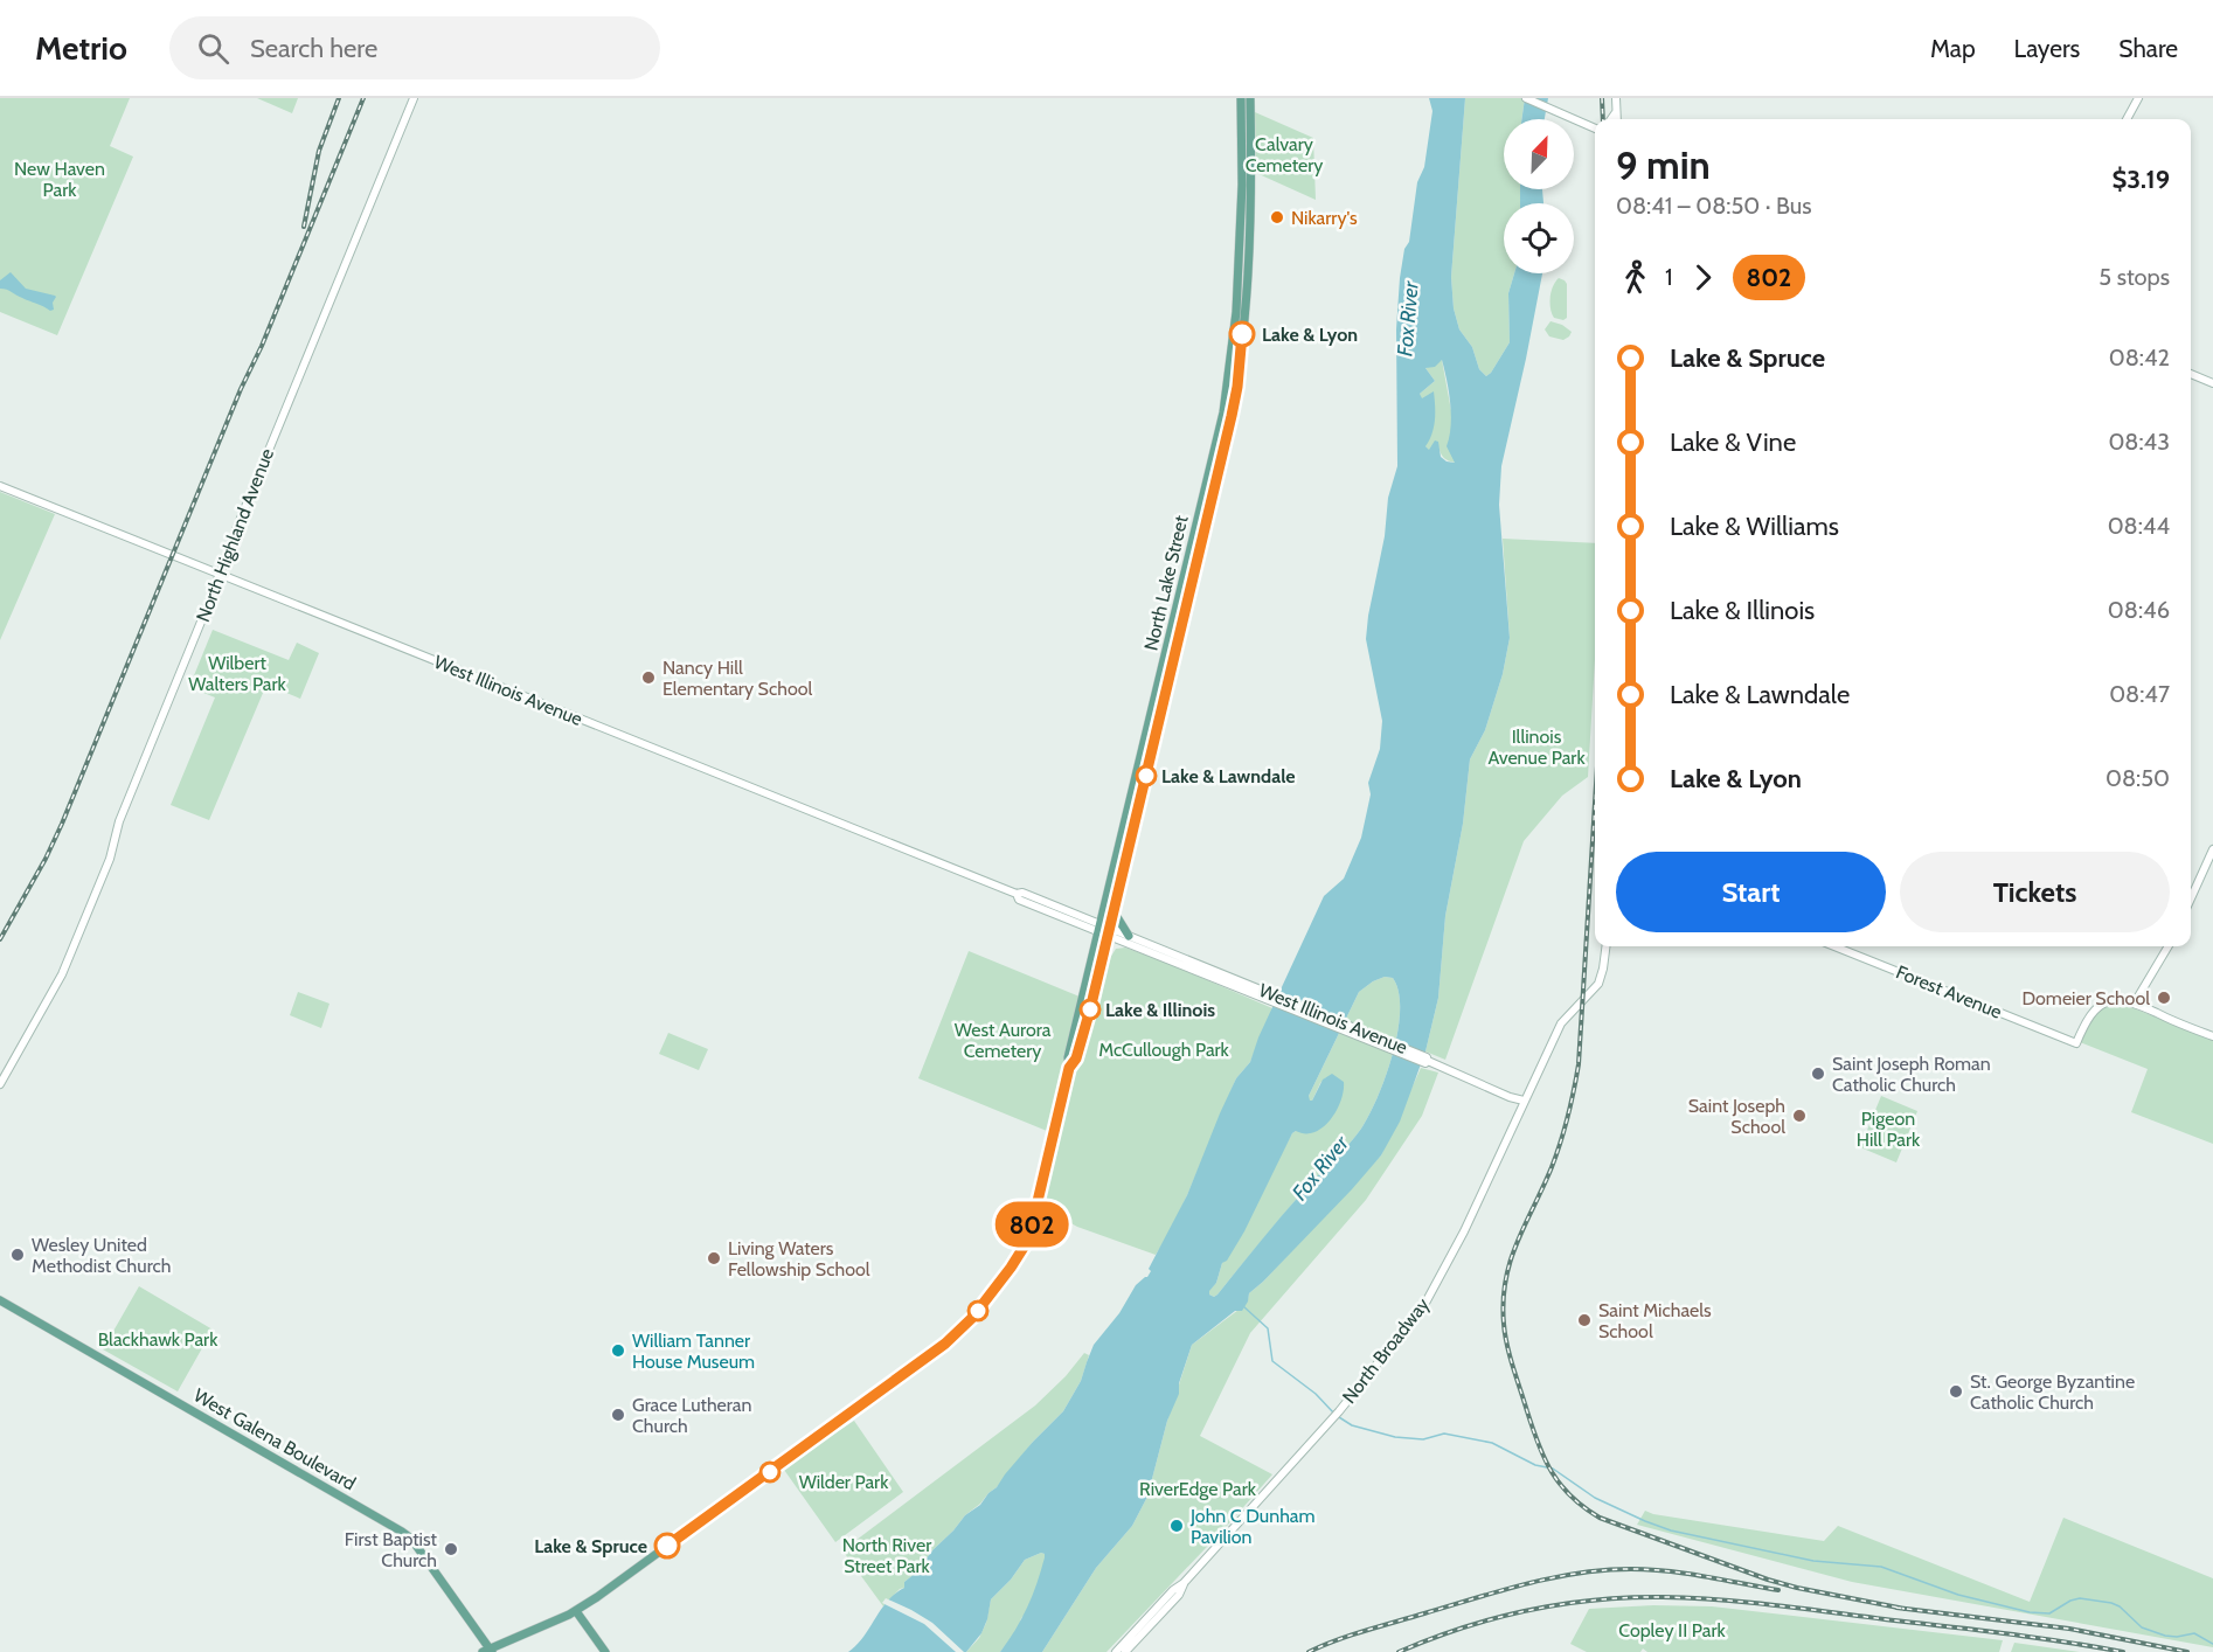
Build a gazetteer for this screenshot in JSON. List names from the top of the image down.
{
  "streets": {
    "main road": [
      "North Highland Avenue",
      "North Lake Street",
      "West Illinois Avenue",
      "Forest Avenue",
      "North Broadway",
      "West Galena Boulevard"
    ]
  },
  "crossings": [
    ["North Highland Avenue", "West Illinois Avenue"],
    ["North Lake Street", "West Illinois Avenue"],
    ["North Lake Street", "West Galena Boulevard"],
    ["West Illinois Avenue", "North Broadway"]
  ],
  "water": ["Fox River"],
  "parks": [
    "Calvary Cemetery",
    "New Haven Park",
    "Wilbert Walters Park",
    "Illinois Avenue Park",
    "West Aurora Cemetery",
    "McCullough Park",
    "Pigeon Hill Park",
    "Blackhawk Park",
    "Wilder Park",
    "RiverEdge Park",
    "North River Street Park",
    "Copley II Park"
  ],
  "places": [
    "Nikarry's",
    "Lake & Lyon",
    "Nancy Hill Elementary School",
    "Lake & Lawndale",
    "Domeier School",
    "Lake & Illinois",
    "Saint Joseph Roman Catholic Church",
    "Saint Joseph School",
    "Wesley United Methodist Church",
    "Living Waters Fellowship School",
    "Saint Michaels School",
    "William Tanner House Museum",
    "St. George Byzantine Catholic Church",
    "Grace Lutheran Church",
    "John C Dunham Pavilion",
    "Lake & Spruce",
    "First Baptist Church"
  ],
  "lines": ["bus line 802"],
  "north": "top right",
  "page": {
    "header": "Metrio",
    "search": "Search here",
    "nav": ["Map", "Layers", "Share"],
    "on_map": "802",
    "heading": ["9 min", "08:41 – 08:50 · Bus", "$3.19"],
    "legs": ["1", "802", "5 stops"],
    "list": [
      {
        "name": "Lake & Spruce",
        "value": "08:42"
      },
      {
        "name": "Lake & Vine",
        "value": "08:43"
      },
      {
        "name": "Lake & Williams",
        "value": "08:44"
      },
      {
        "name": "Lake & Illinois",
        "value": "08:46"
      },
      {
        "name": "Lake & Lawndale",
        "value": "08:47"
      },
      {
        "name": "Lake & Lyon",
        "value": "08:50"
      }
    ],
    "buttons": ["Start", "Tickets"]
  }
}
